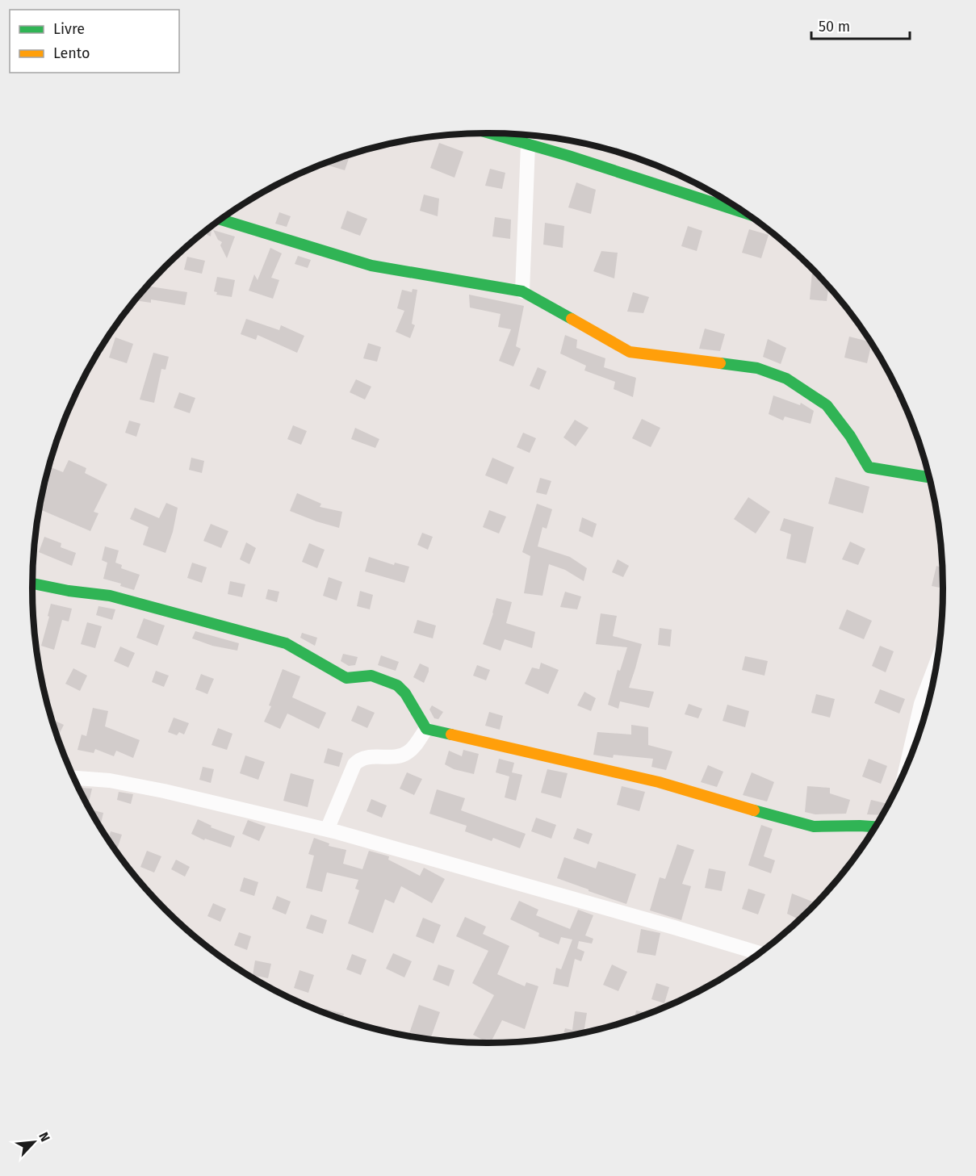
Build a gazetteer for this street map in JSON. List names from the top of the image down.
{
  "legend": ["Livre", "Lento"],
  "scale_bar": "50 m",
  "north": "top right"
}
